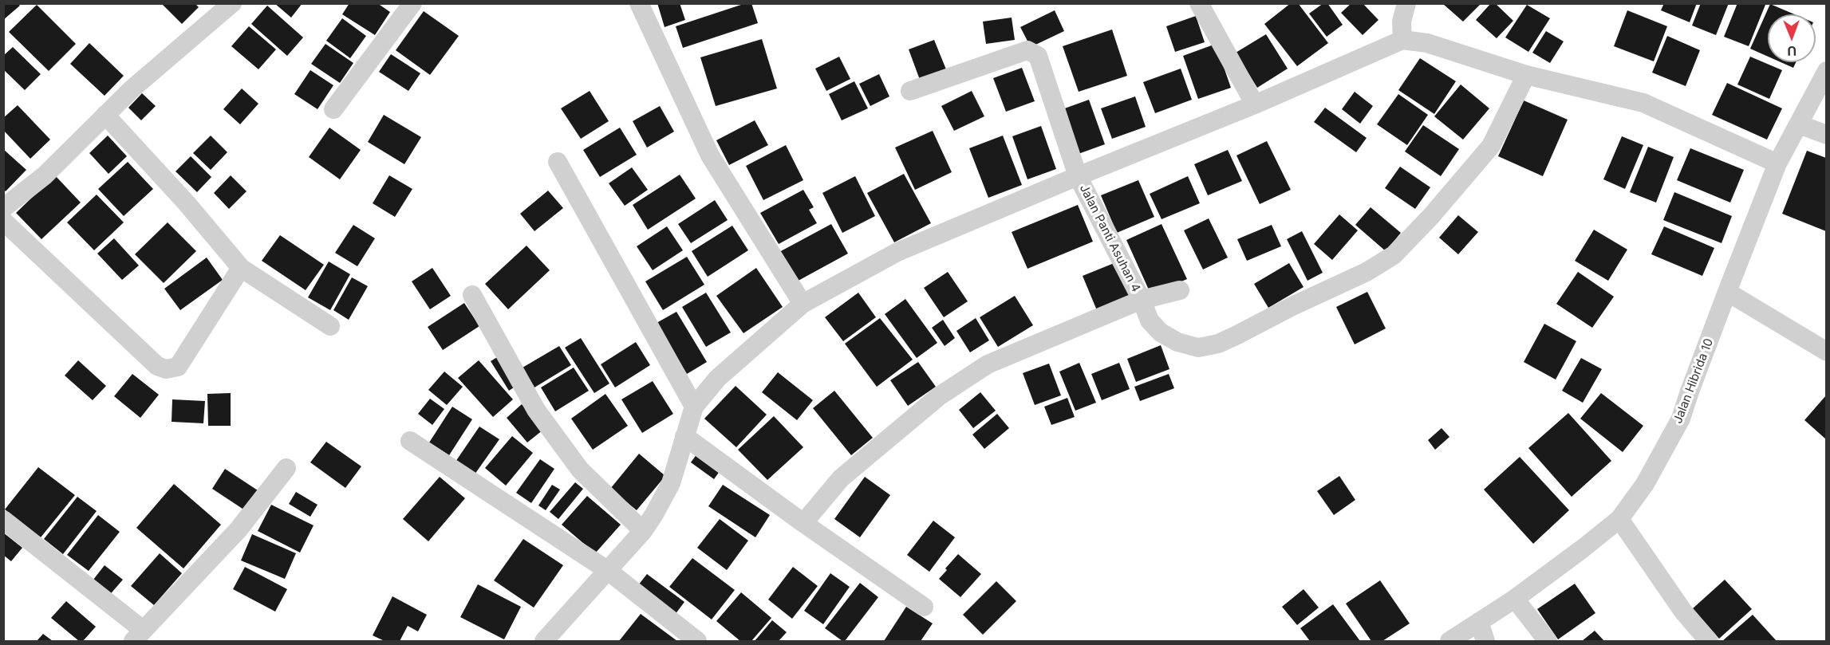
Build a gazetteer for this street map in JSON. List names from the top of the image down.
{
  "streets": {
    "street": ["Jalan Panti Asuhan 4", "Jalan Hibrida 10"]
  },
  "north": "bottom"
}
